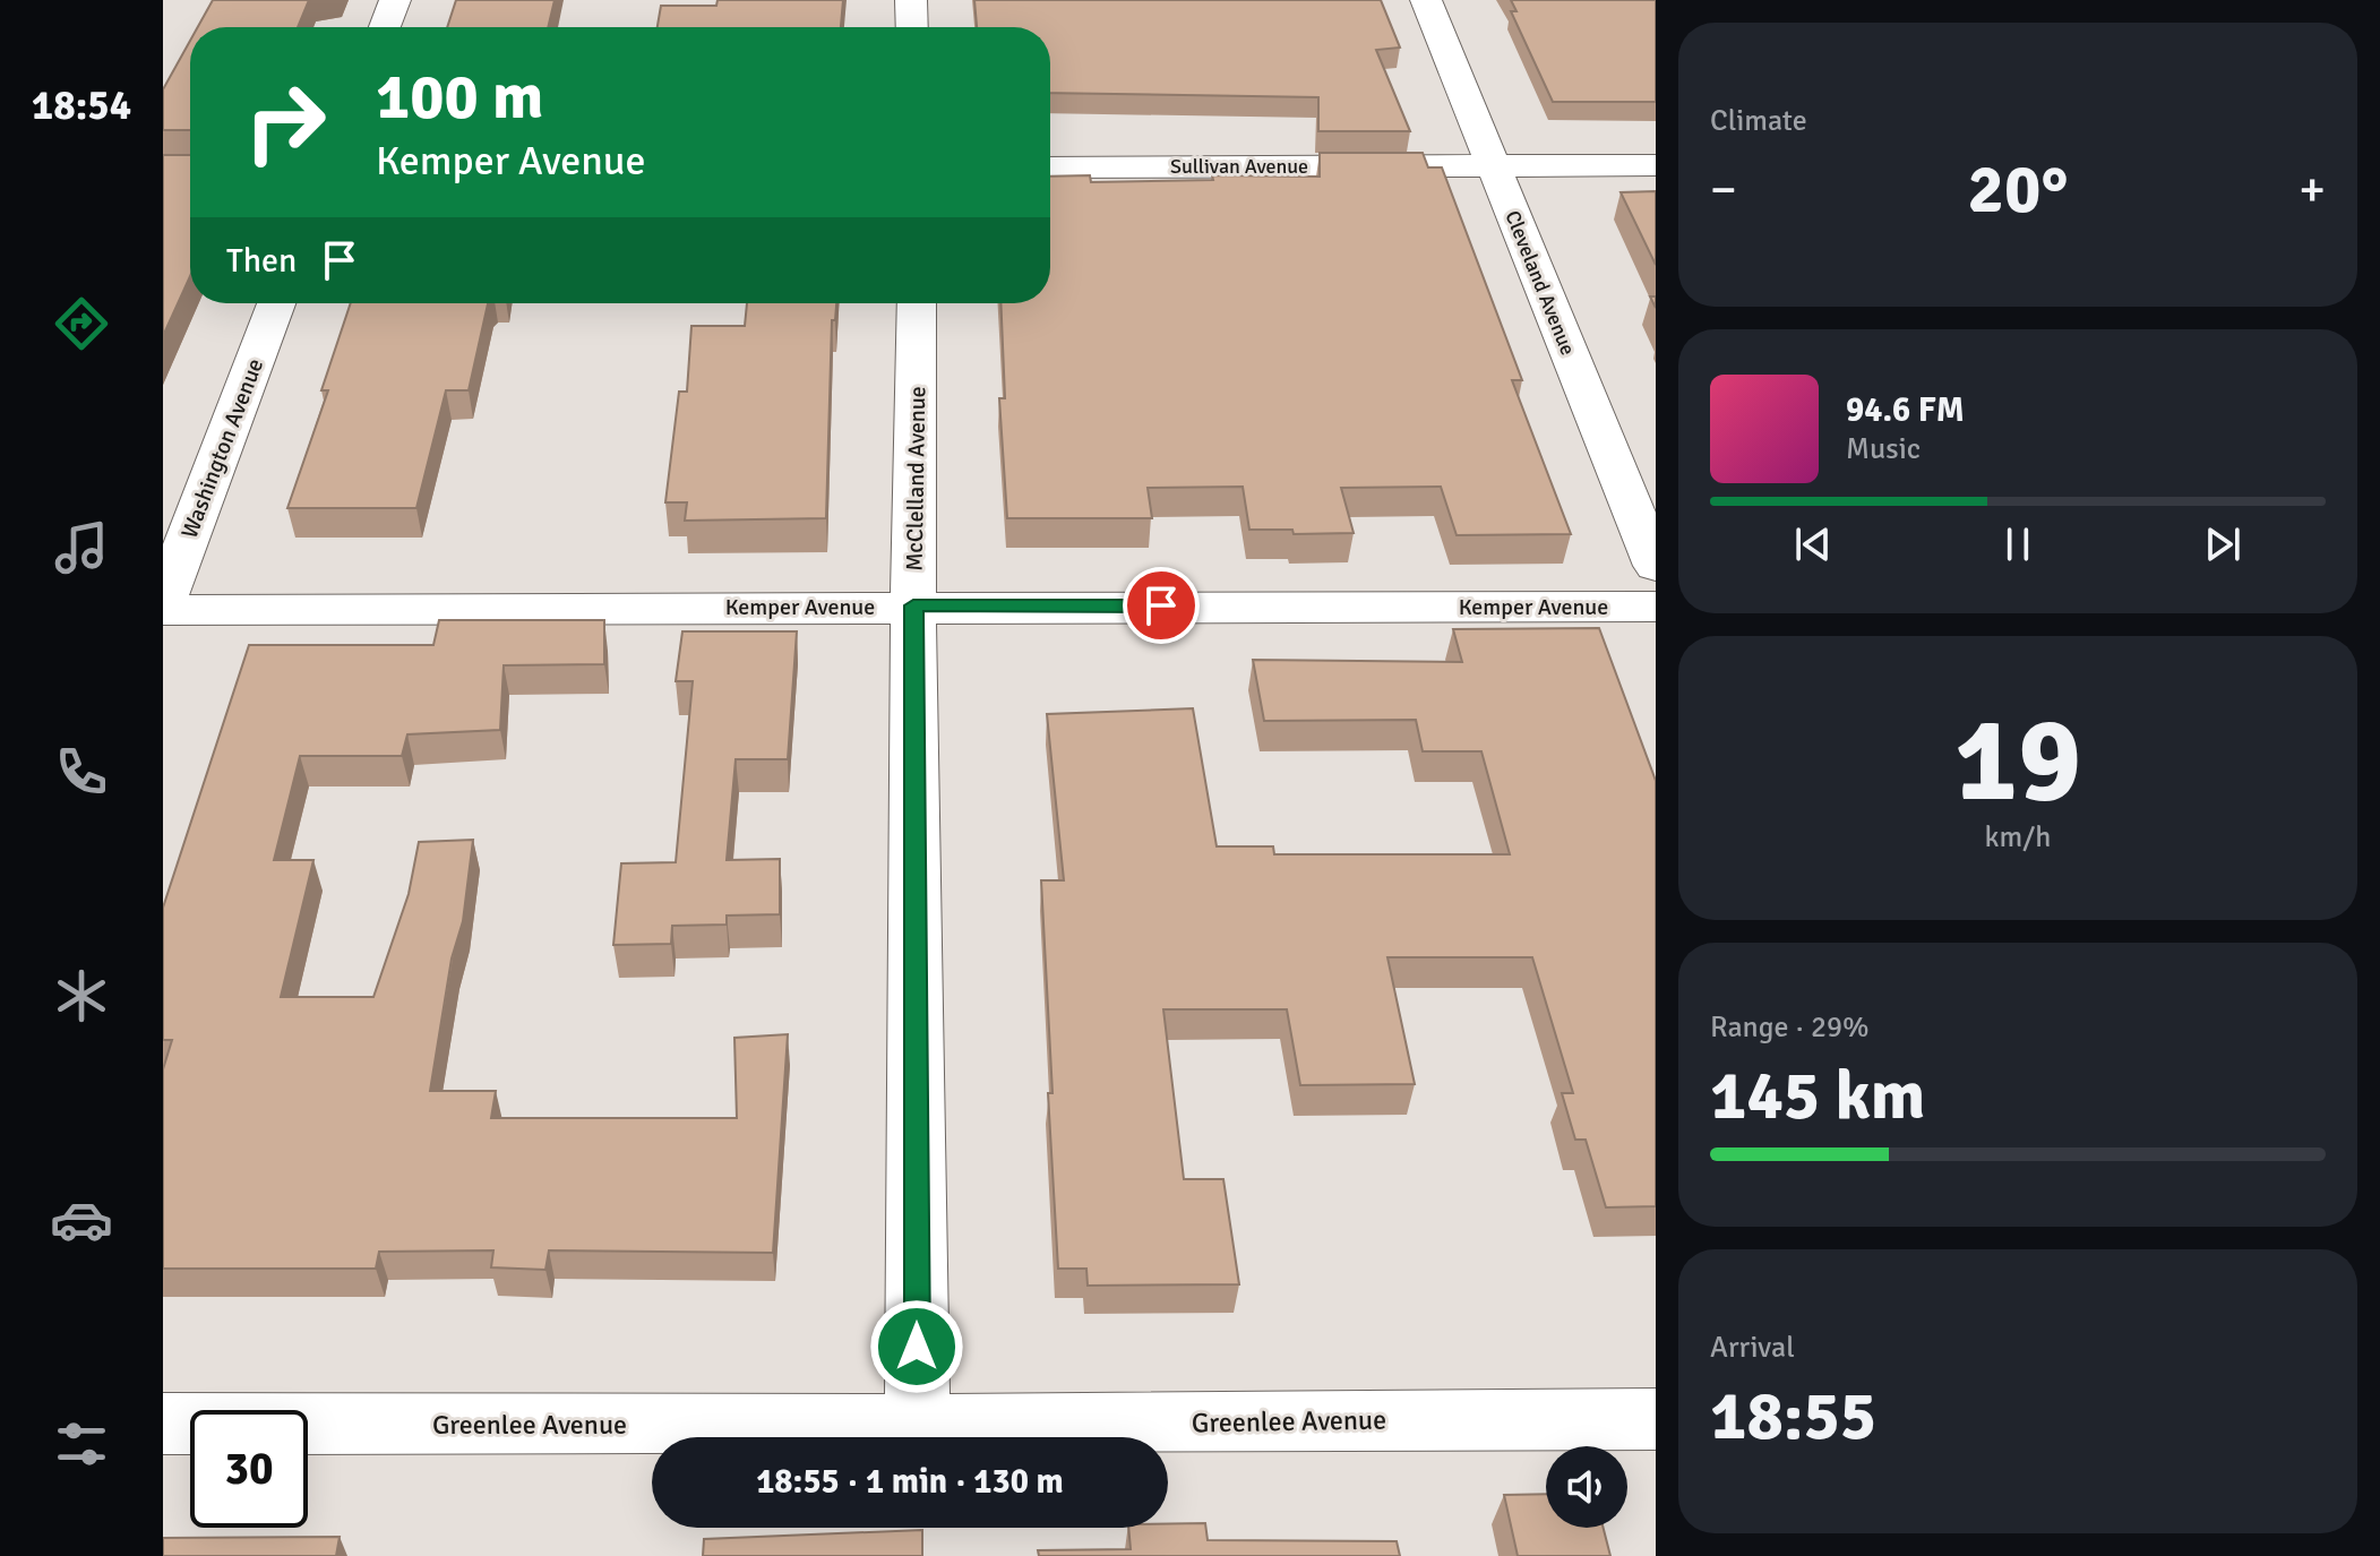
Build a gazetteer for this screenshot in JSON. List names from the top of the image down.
{
  "streets": {
    "street": [
      "Sullivan Avenue",
      "Cleveland Avenue",
      "Washington Avenue",
      "McClelland Avenue",
      "Kemper Avenue",
      "Greenlee Avenue"
    ]
  },
  "crossings": [
    ["Sullivan Avenue", "Cleveland Avenue"],
    ["Washington Avenue", "Kemper Avenue"],
    ["McClelland Avenue", "Kemper Avenue"],
    ["McClelland Avenue", "Greenlee Avenue"]
  ],
  "page": {
    "tabs": "18:54",
    "tile": [
      "Climate",
      ["19", "km/h"],
      ["Range · 29%", "145 km"],
      ["Arrival", "18:55"]
    ],
    "turn": ["100 m", "Kemper Avenue"],
    "heat": ["−", "20°", "+"],
    "then": "Then",
    "song": ["94.6 FM", "Music"],
    "limit": "30",
    "trip": "18:55 · 1 min · 130 m"
  }
}
